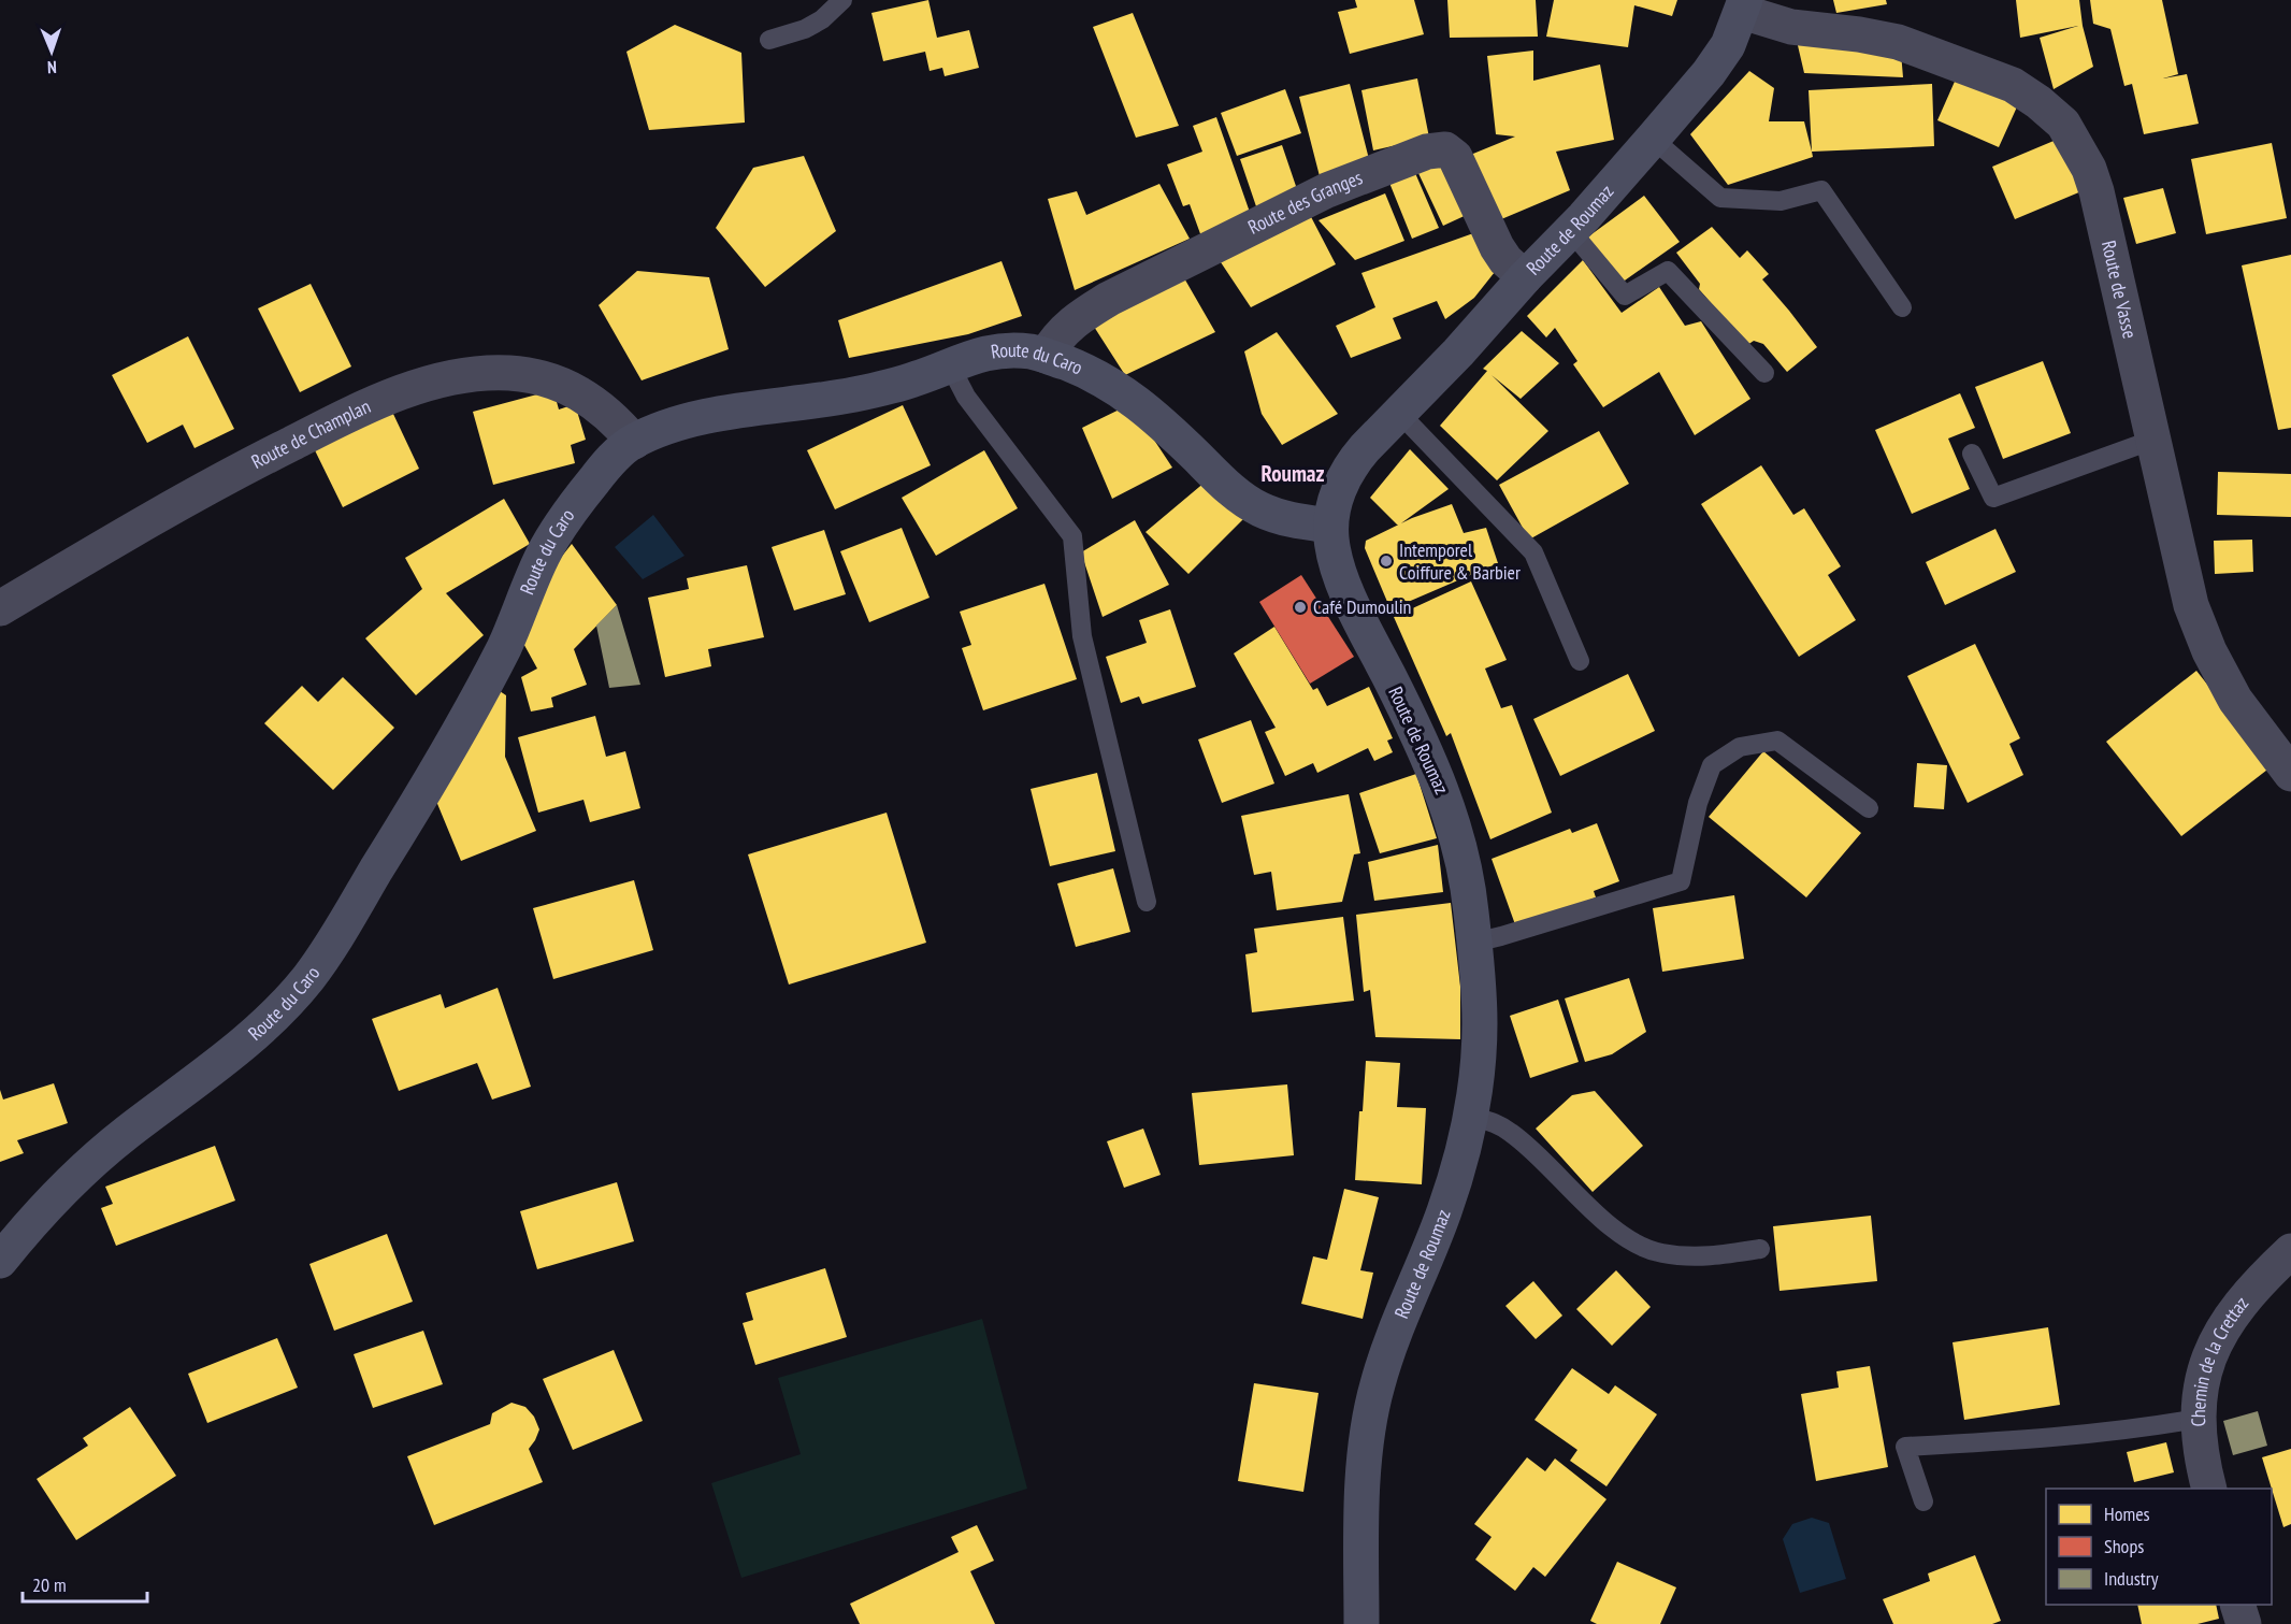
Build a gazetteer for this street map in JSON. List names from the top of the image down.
{
  "streets": {
    "street": [
      "Route des Granges",
      "Route de Roumaz",
      "Route de Vasse",
      "Route du Caro",
      "Route de Champlan",
      "Chemin de la Crettaz"
    ]
  },
  "crossings": [
    ["Route des Granges", "Route de Roumaz"],
    ["Route des Granges", "Route du Caro"],
    ["Route de Roumaz", "Route de Vasse"],
    ["Route de Roumaz", "Route du Caro"],
    ["Route du Caro", "Route de Champlan"]
  ],
  "districts": ["Roumaz"],
  "places": ["Intemporel Coiffure & Barbier", "Café Dumoulin"],
  "legend": ["Homes", "Shops", "Industry"],
  "scale_bar": "20 m",
  "north": "bottom"
}
